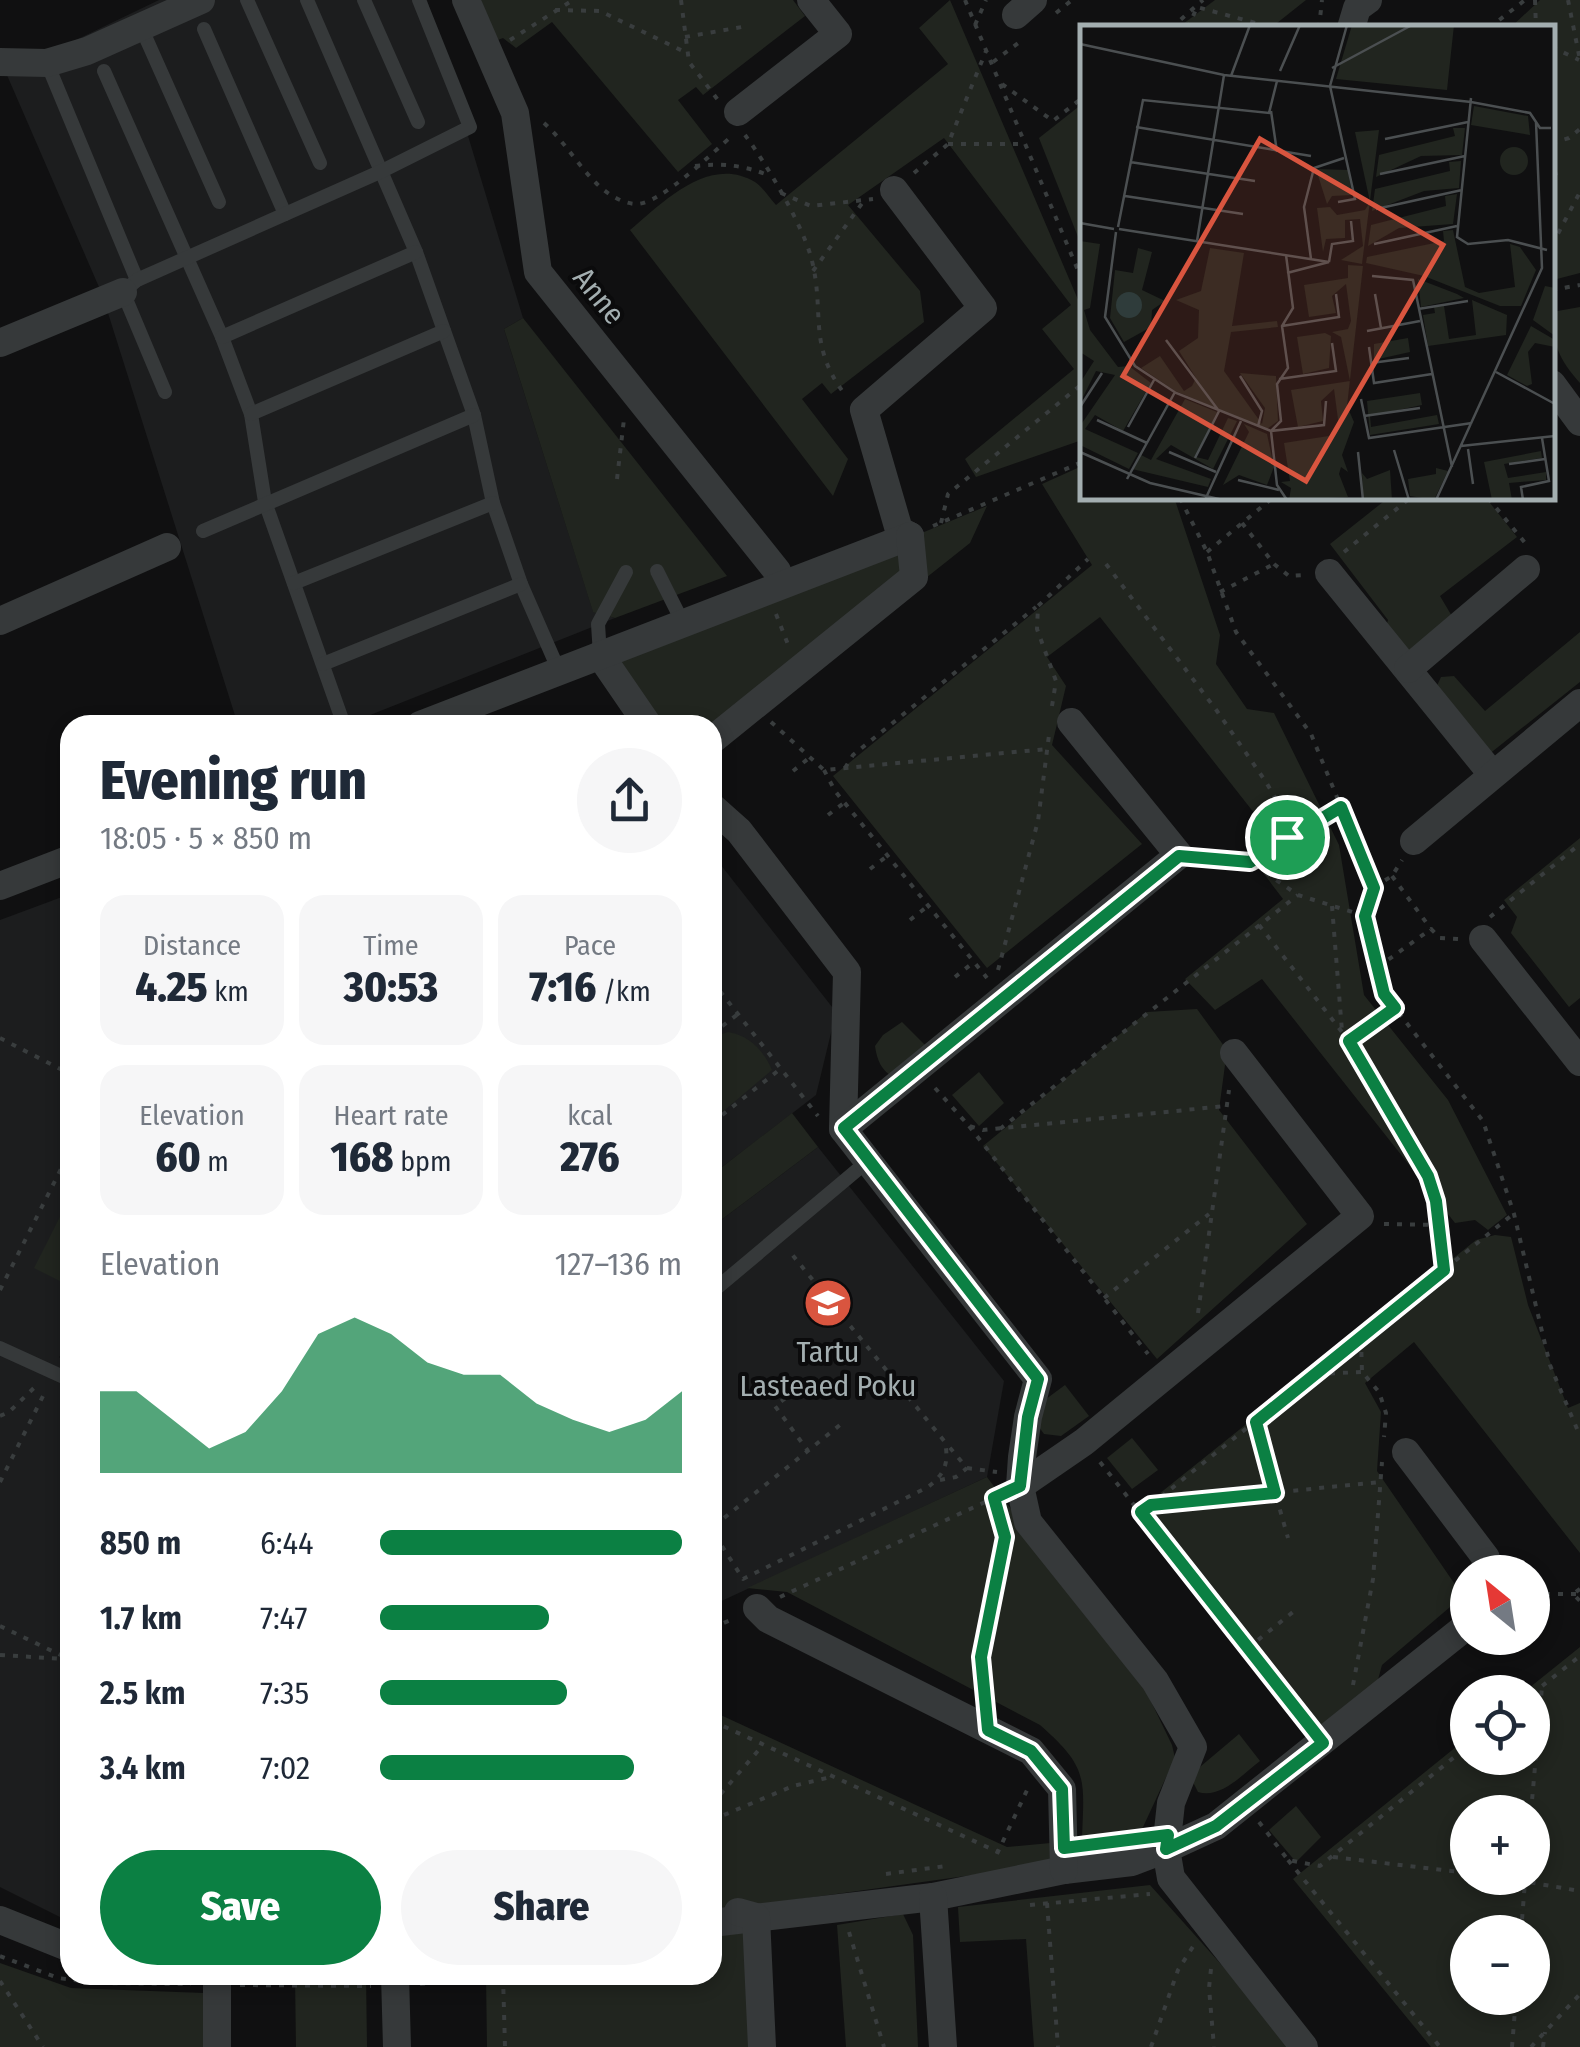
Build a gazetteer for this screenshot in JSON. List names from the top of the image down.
{
  "streets": {
    "street": ["Anne"]
  },
  "places": {
    "school or university": ["Tartu Lasteaed Poku"]
  },
  "north": "top left",
  "page": {
    "heading": ["Evening run", "18:05 · 5 × 850 m"],
    "stats": [
      ["Distance", "4.25 km"],
      ["Time", "30:53"],
      ["Pace", "7:16 /km"],
      ["Elevation", "60 m"],
      ["Heart rate", "168 bpm"],
      ["kcal", "276"]
    ],
    "chart": ["Elevation", "127–136 m"],
    "list": [
      {
        "name": "850 m",
        "note": "6:44"
      },
      {
        "name": "1.7 km",
        "note": "7:47"
      },
      {
        "name": "2.5 km",
        "note": "7:35"
      },
      {
        "name": "3.4 km",
        "note": "7:02"
      }
    ],
    "map_buttons": ["+", "−"],
    "buttons": ["Save", "Share"]
  }
}
